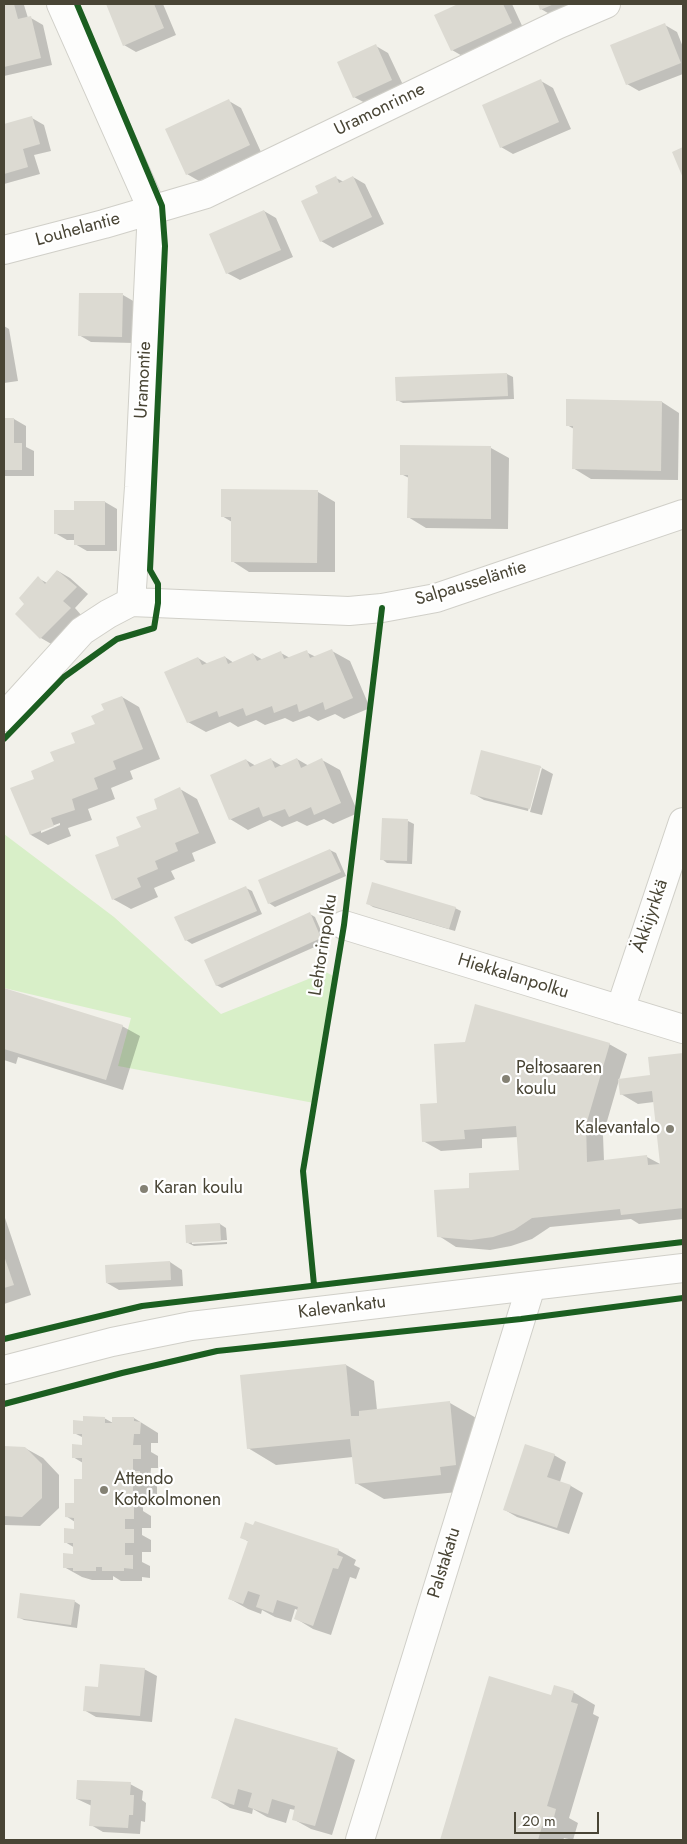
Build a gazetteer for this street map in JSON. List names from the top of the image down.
{
  "streets": {
    "street": [
      "Uramonrinne",
      "Louhelantie",
      "Uramontie",
      "Salpausseläntie",
      "Äkkijyrkkä",
      "Hiekkalanpolku",
      "Kalevankatu",
      "Palstakatu"
    ],
    "cycle path": ["Lehtorinpolku"]
  },
  "crossings": [
    ["Uramonrinne", "Louhelantie"],
    ["Uramonrinne", "Uramontie"],
    ["Louhelantie", "Uramontie"],
    ["Uramontie", "Salpausseläntie"],
    ["Äkkijyrkkä", "Hiekkalanpolku"],
    ["Kalevankatu", "Palstakatu"]
  ],
  "places": [
    "Peltosaaren koulu",
    "Kalevantalo",
    "Karan koulu",
    "Attendo Kotokolmonen"
  ],
  "scale_bar": "20 m"
}
